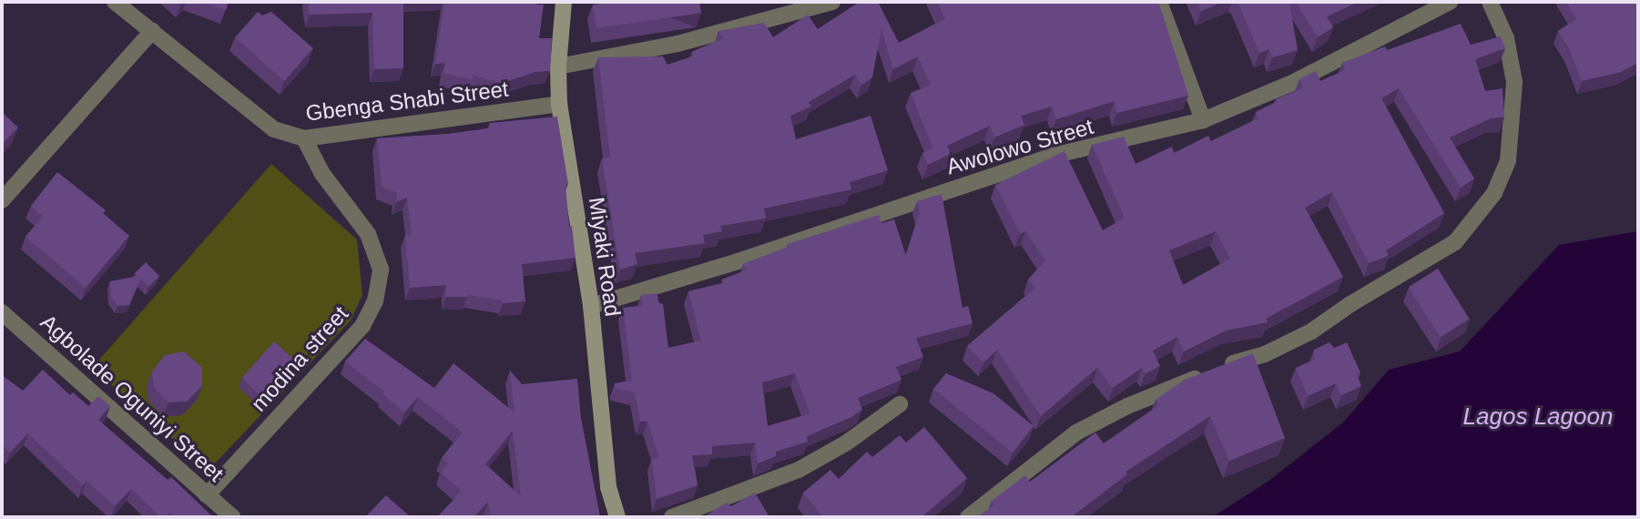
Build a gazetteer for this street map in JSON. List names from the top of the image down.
{
  "streets": {
    "street": [
      "Gbenga Shabi Street",
      "Awolowo Street",
      "Miyaki Road",
      "modina street",
      "Agbolade Oguniyi Street"
    ]
  },
  "crossings": [
    ["Gbenga Shabi Street", "Miyaki Road"],
    ["Gbenga Shabi Street", "modina street"],
    ["Awolowo Street", "Miyaki Road"],
    ["modina street", "Agbolade Oguniyi Street"]
  ],
  "water": ["Lagos Lagoon"]
}
